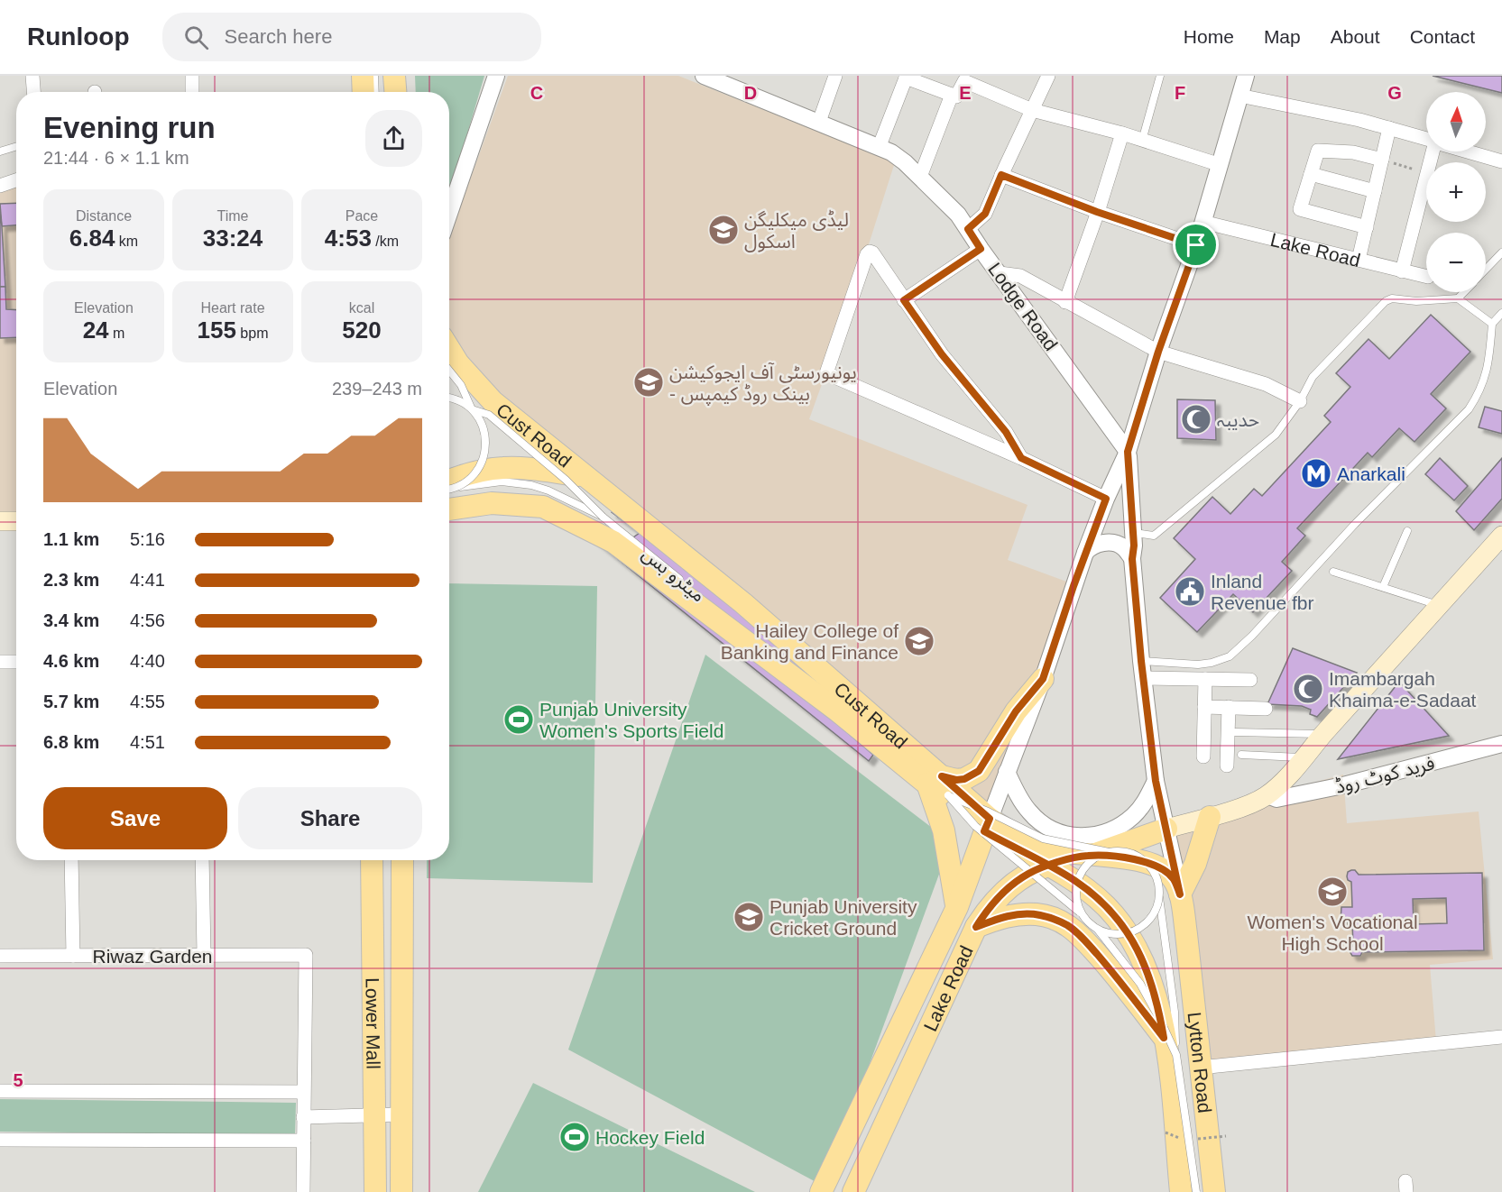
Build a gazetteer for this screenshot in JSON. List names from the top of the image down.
{
  "streets": {
    "main road": [
      "Lake Road",
      "Cust Road",
      "Lower Mall",
      "Lytton Road"
    ],
    "street": ["Lodge Road", "فرید کوٹ روڈ", "Riwaz Garden"],
    "lane": ["میٹرو بس"]
  },
  "crossings": [
    ["Lake Road", "Cust Road"],
    ["Cust Road", "Lytton Road"]
  ],
  "places": {
    "school or university": [
      "لیڈی میکلیگن اسکول",
      "یونیورسٹی آف ایجوکیشن - بینک روڈ کیمپس",
      "Hailey College of Banking and Finance",
      "Women's Vocational High School",
      "Punjab University Cricket Ground"
    ],
    "mosque": ["حدیبہ", "Imambargah Khaima-e-Sadaat"],
    "metro station": ["Anarkali"],
    "public building": ["Inland Revenue fbr"],
    "sports": ["Punjab University Women's Sports Field", "Hockey Field"]
  },
  "north": "top",
  "page": {
    "header": "Runloop",
    "search": "Search here",
    "nav": [
      "Home",
      "Map",
      "About",
      "Contact"
    ],
    "map_buttons": ["+", "−"],
    "heading": ["Evening run", "21:44 · 6 × 1.1 km"],
    "stats": [
      ["Distance", "6.84 km"],
      ["Time", "33:24"],
      ["Pace", "4:53 /km"],
      ["Elevation", "24 m"],
      ["Heart rate", "155 bpm"],
      ["kcal", "520"]
    ],
    "chart": ["Elevation", "239–243 m"],
    "list": [
      {
        "name": "1.1 km",
        "note": "5:16"
      },
      {
        "name": "2.3 km",
        "note": "4:41"
      },
      {
        "name": "3.4 km",
        "note": "4:56"
      },
      {
        "name": "4.6 km",
        "note": "4:40"
      },
      {
        "name": "5.7 km",
        "note": "4:55"
      },
      {
        "name": "6.8 km",
        "note": "4:51"
      }
    ],
    "buttons": ["Save", "Share"]
  },
  "grid": {
    "columns": [
      "C",
      "D",
      "E",
      "F",
      "G"
    ],
    "rows": ["5"]
  }
}
